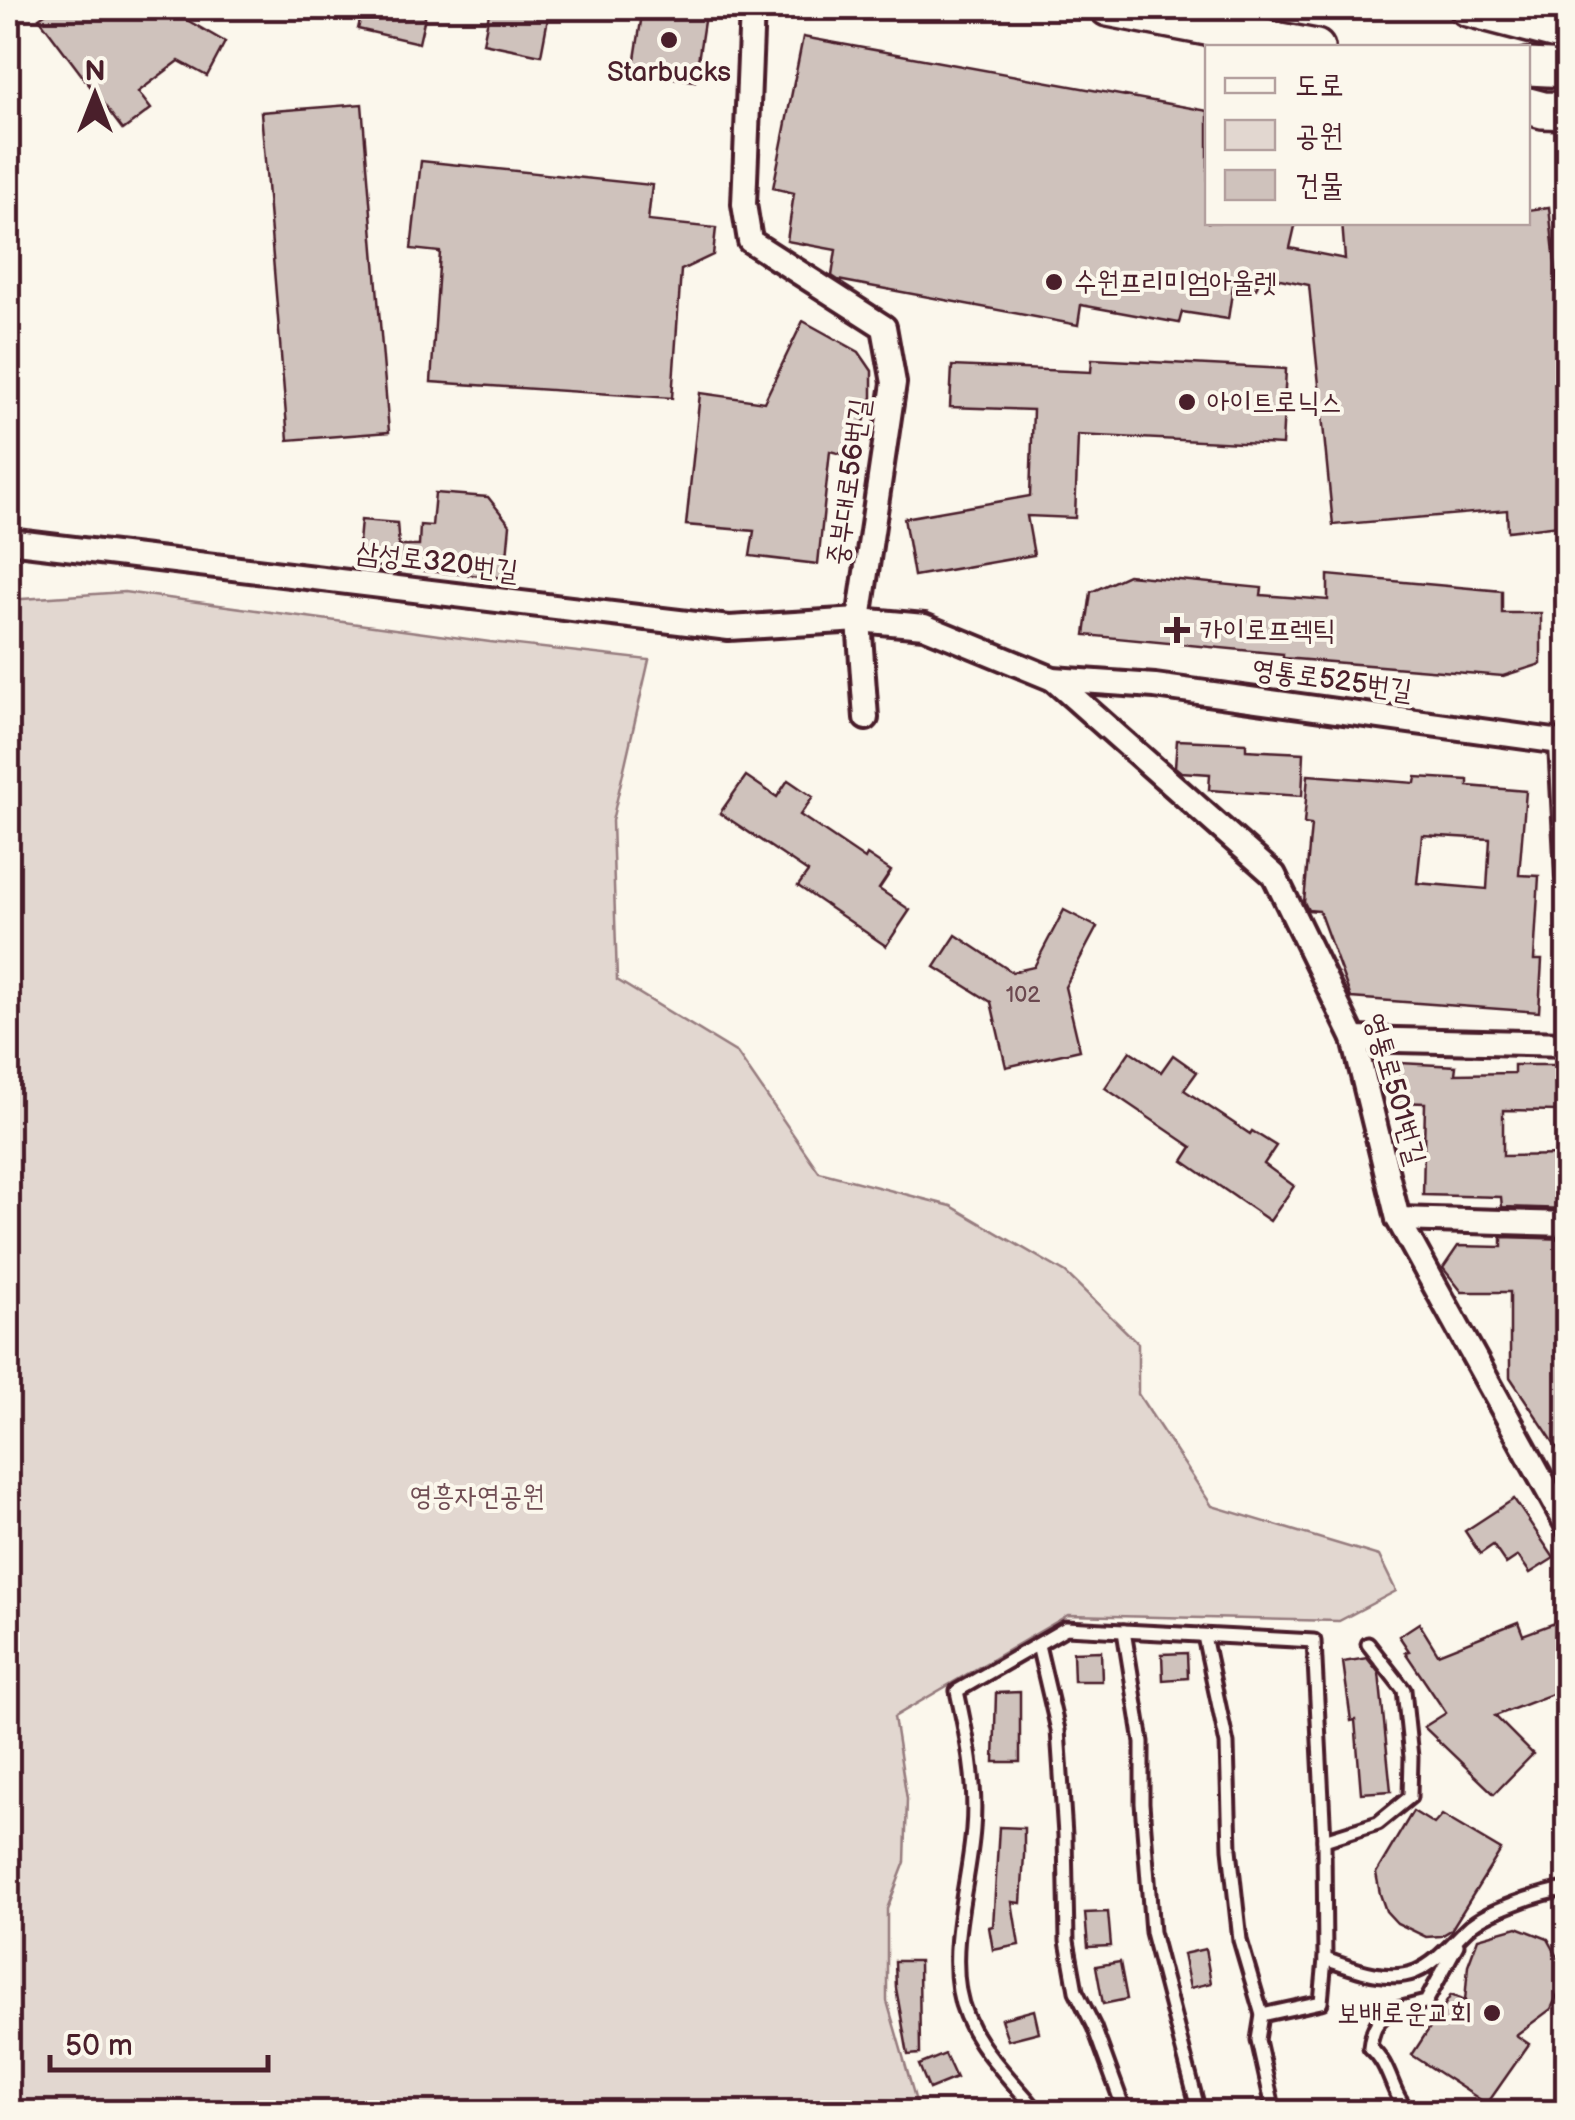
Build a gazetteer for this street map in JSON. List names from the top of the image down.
{
  "streets": {
    "street": [
      "중부대로56번길",
      "삼성로320번길",
      "영통로525번길",
      "영통로501번길"
    ]
  },
  "crossings": [
    ["중부대로56번길", "삼성로320번길"],
    ["중부대로56번길", "영통로525번길"],
    ["삼성로320번길", "영통로525번길"],
    ["영통로525번길", "영통로501번길"]
  ],
  "parks": ["영흥자연공원"],
  "places": {
    "other": [
      "Starbucks",
      "수원프리미엄아울렛",
      "아이트로닉스",
      "보배로운교회"
    ],
    "health": ["카이로프렉틱"]
  },
  "house_numbers": ["102"],
  "legend": ["도로", "공원", "건물"],
  "scale_bar": "50 m",
  "north": "top"
}
